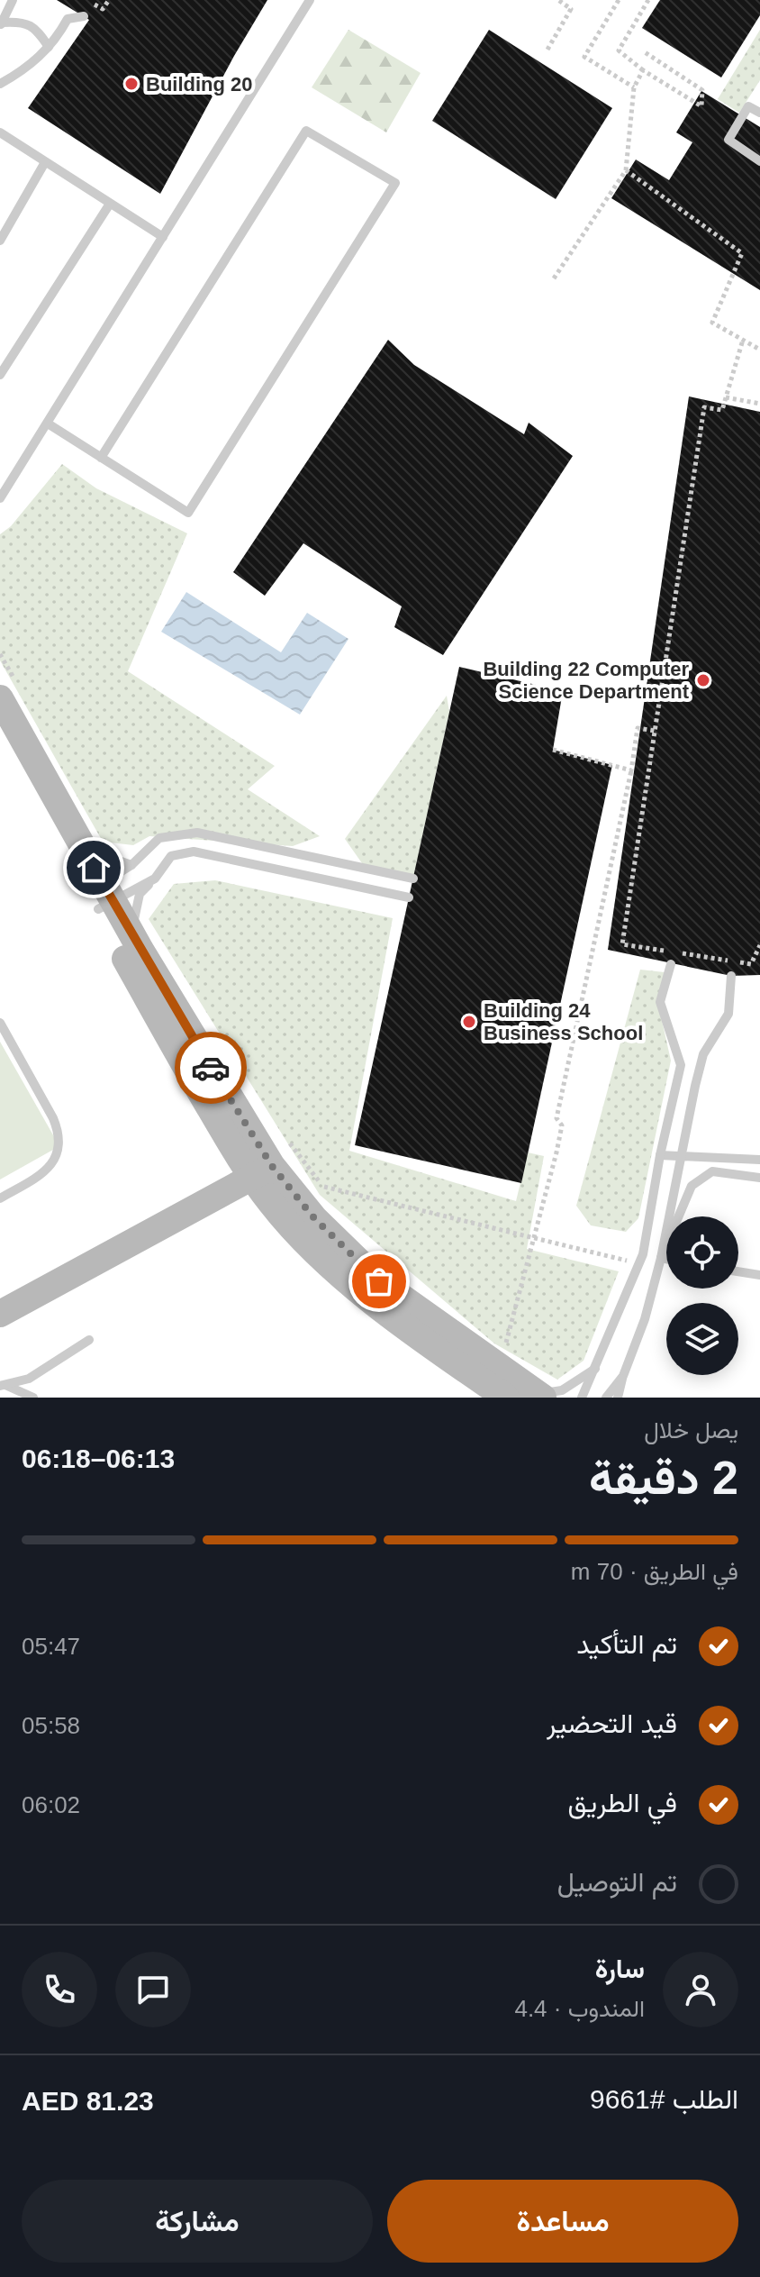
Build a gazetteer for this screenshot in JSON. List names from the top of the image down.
{
  "places": ["Building 20", "Building 22 Computer Science Department", "Building 24 Business School"],
  "page": {
    "heading": ["2 دقيقة", "يصل خلال", "06:13–06:18"],
    "panel": [
      "سارة",
      "المندوب · 4.4",
      "الطلب #9661",
      "AED 81.23"
    ],
    "bar": "في الطريق · 70 m",
    "list": [
      ["تم التأكيد", "05:47"],
      ["قيد التحضير", "05:58"],
      ["في الطريق", "06:02"],
      "تم التوصيل"
    ],
    "buttons": ["مساعدة", "مشاركة"]
  }
}
